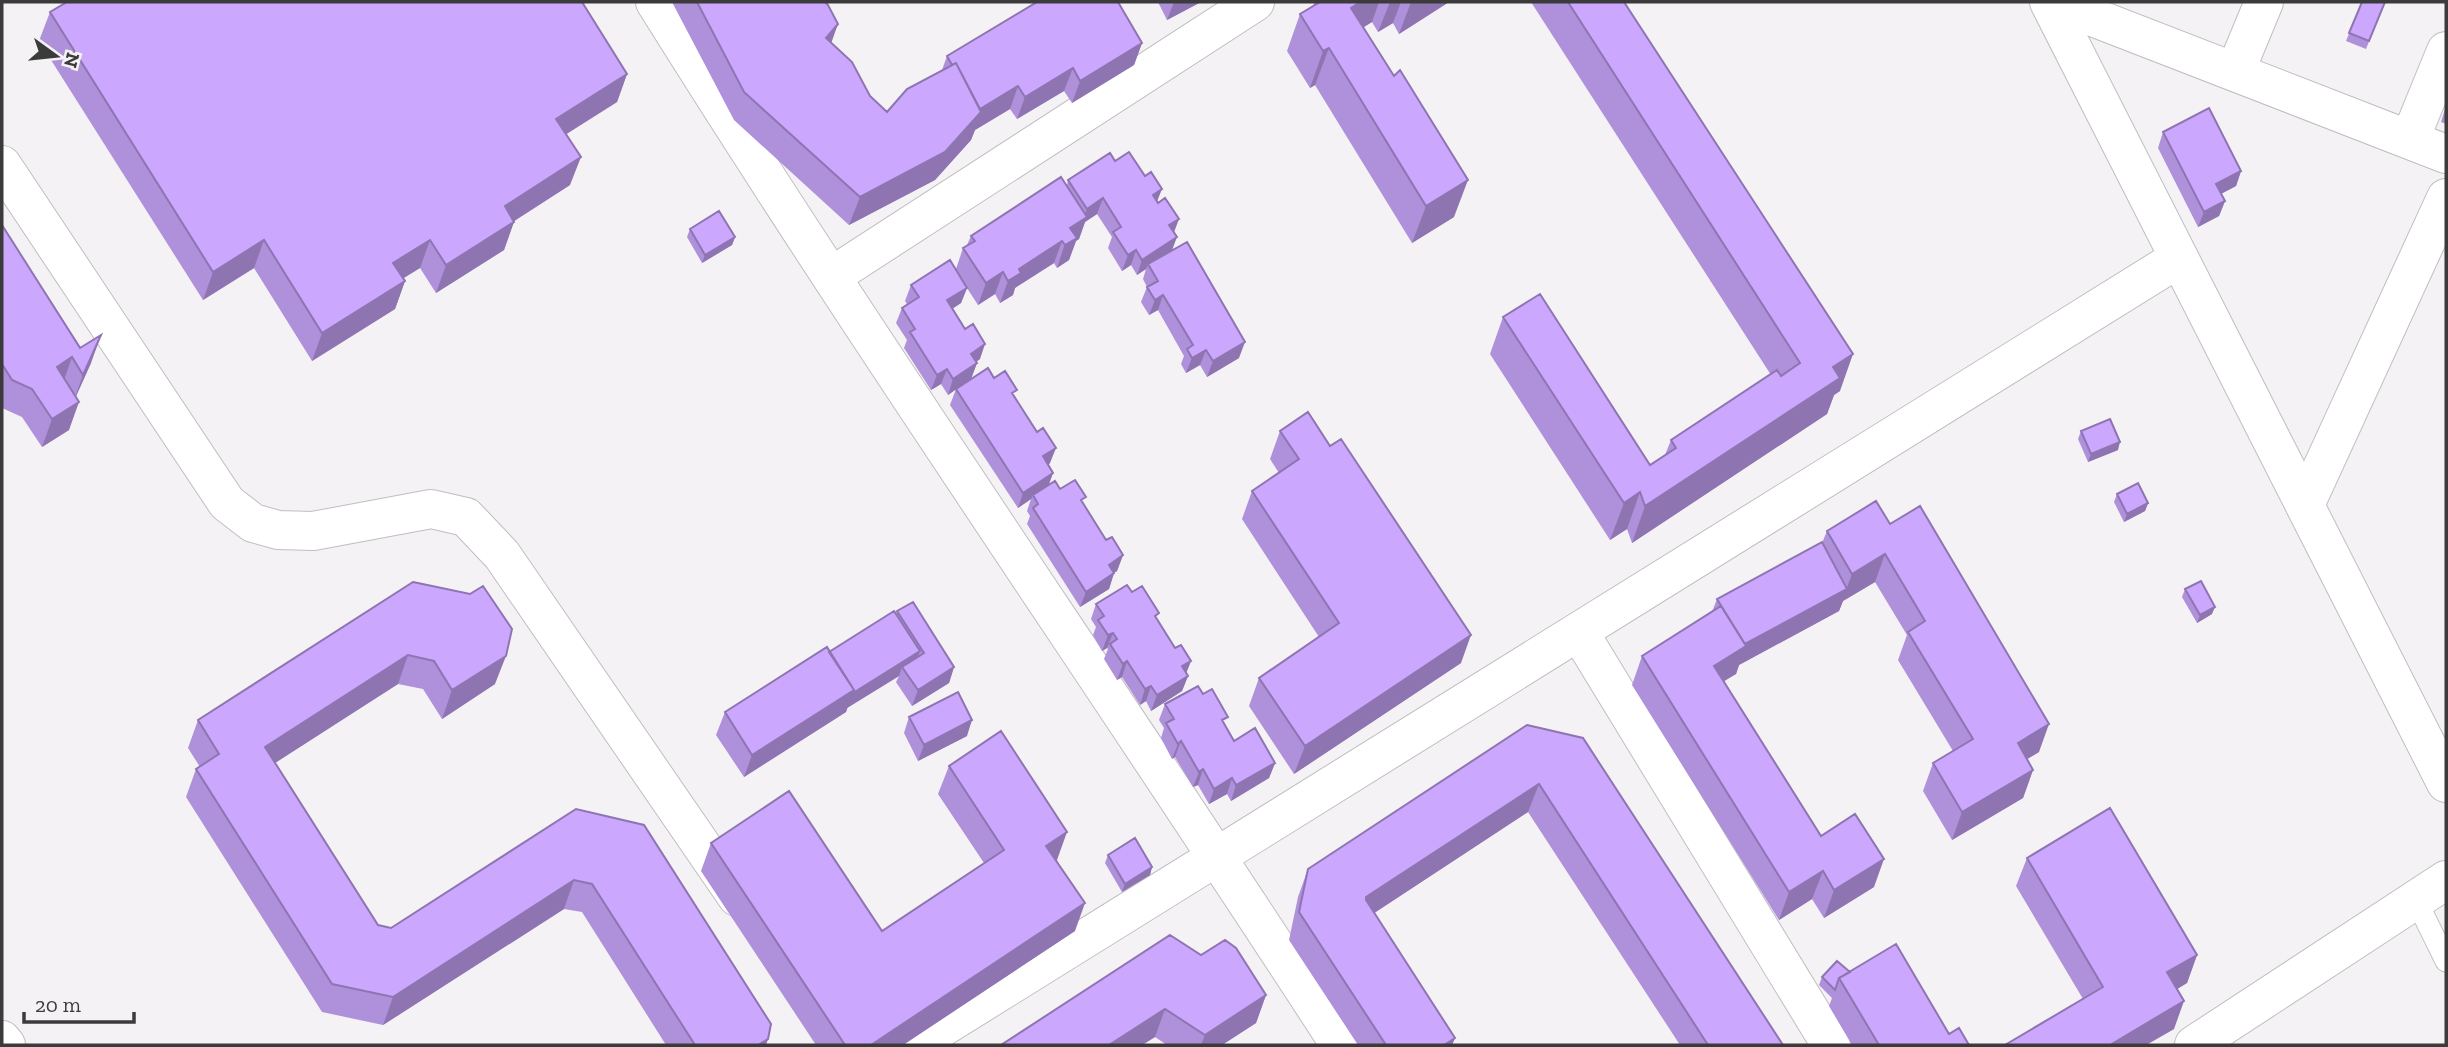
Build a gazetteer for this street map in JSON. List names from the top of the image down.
{
  "scale_bar": "20 m",
  "north": "right"
}
